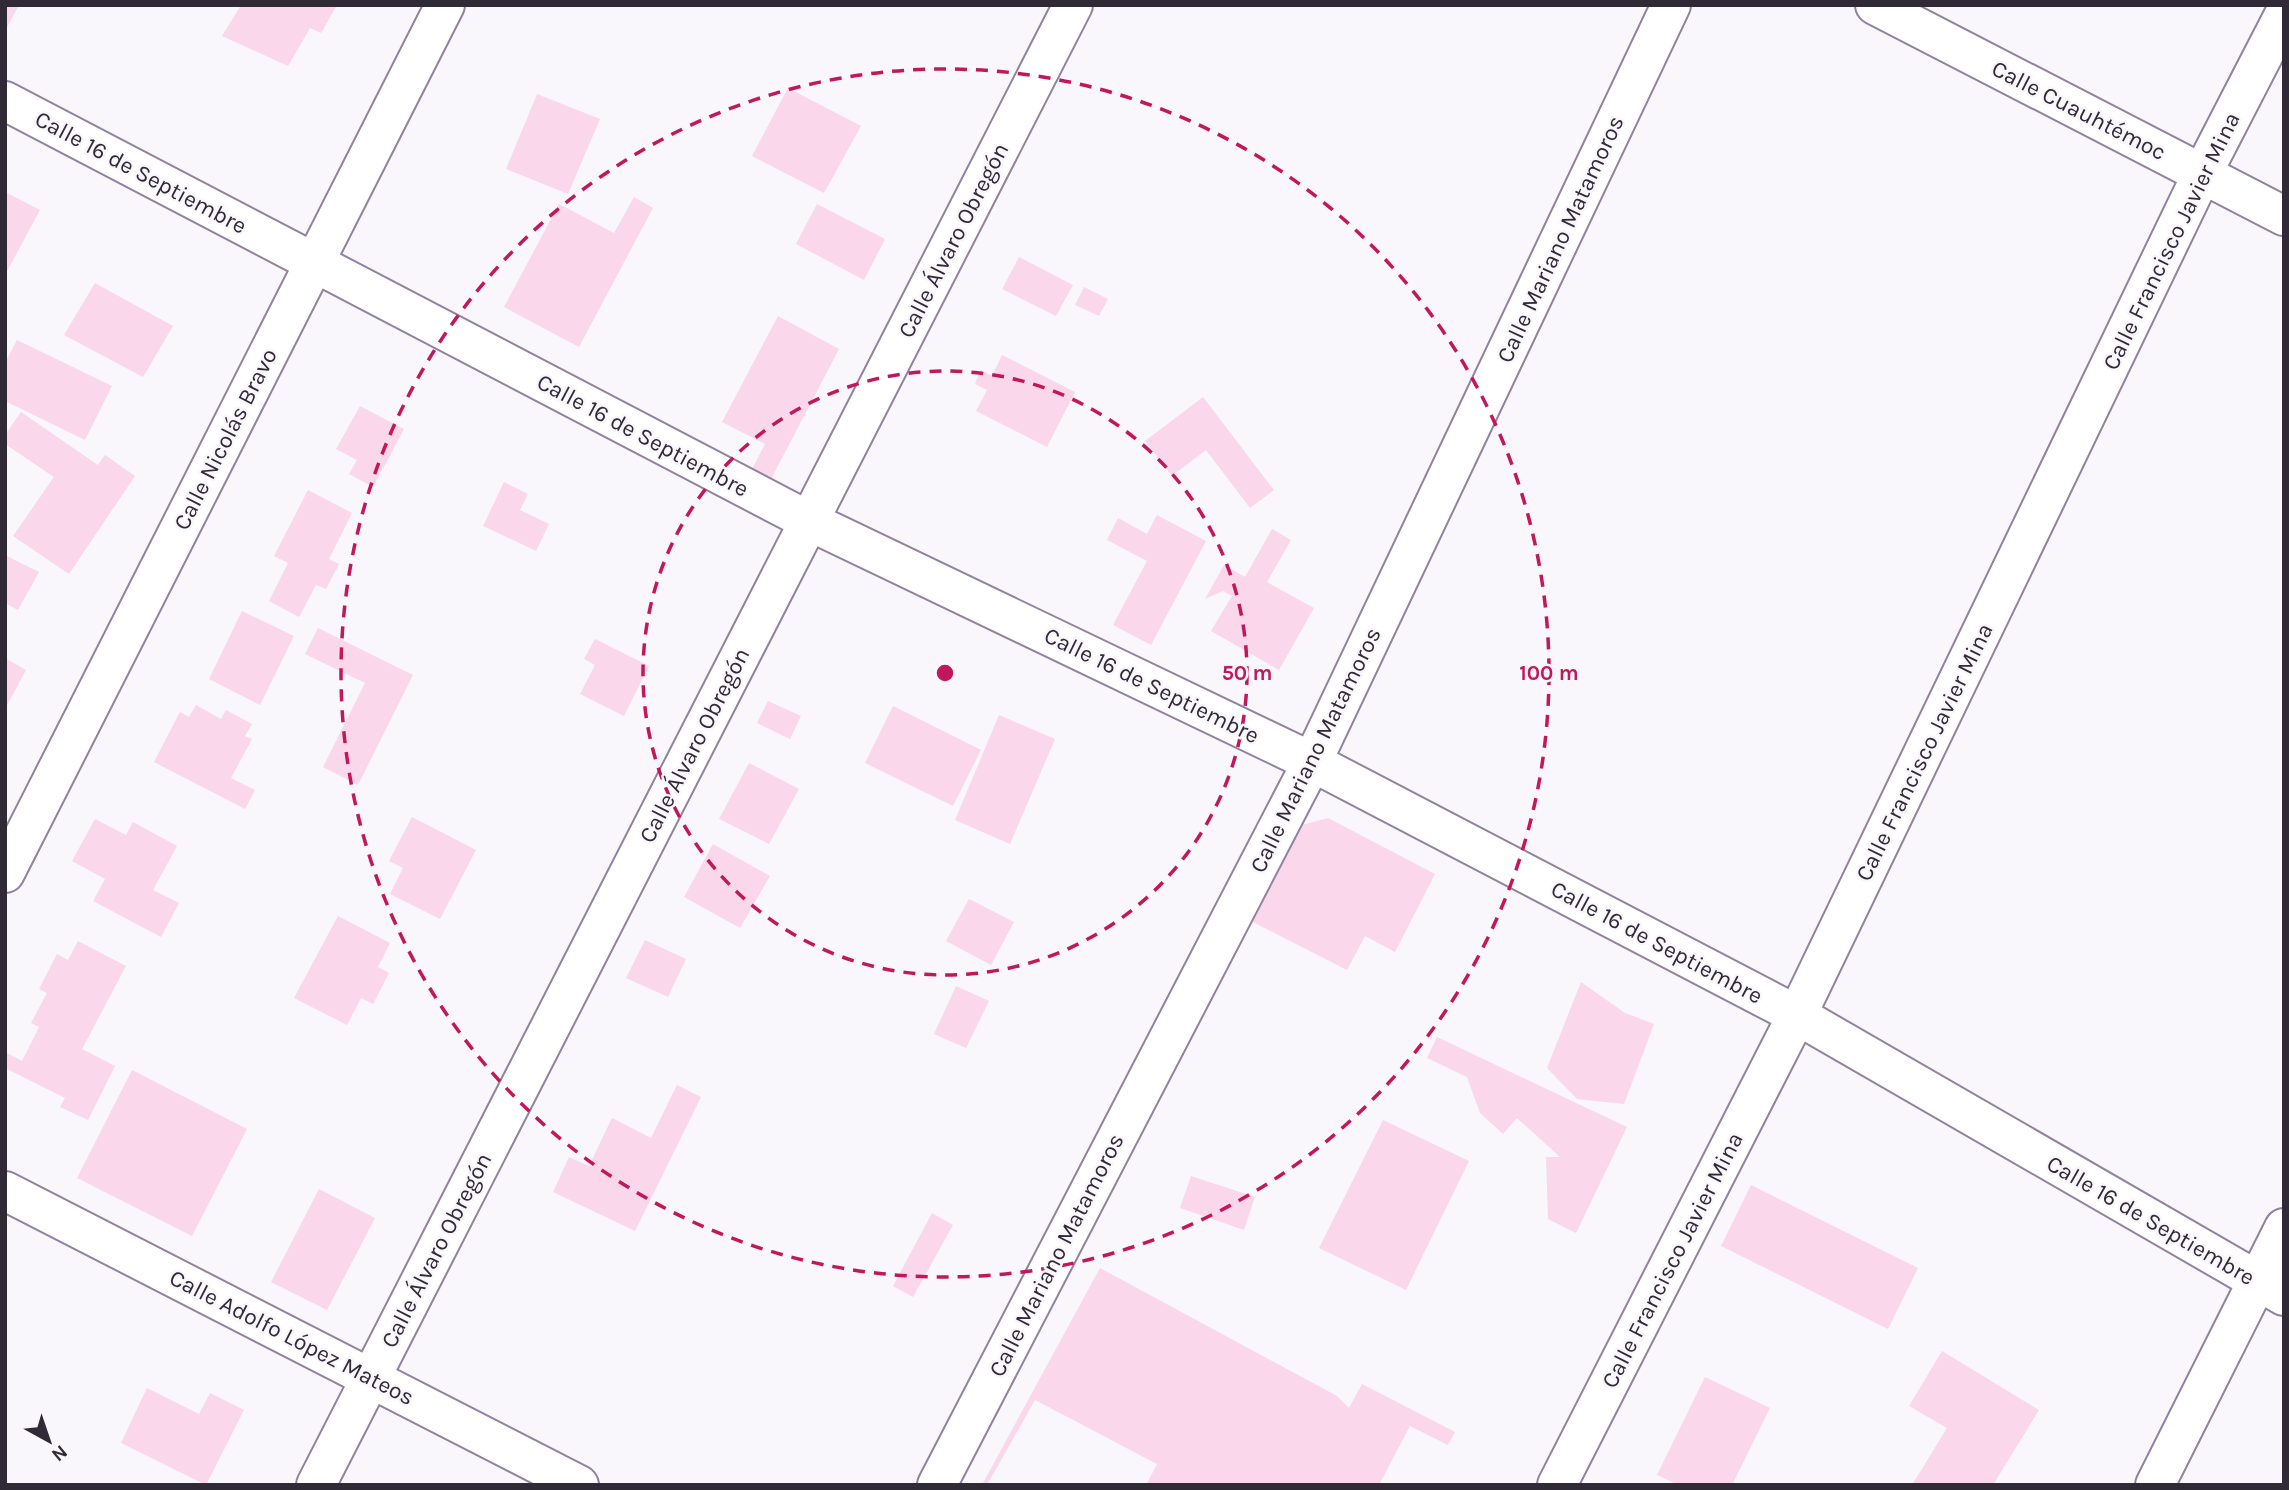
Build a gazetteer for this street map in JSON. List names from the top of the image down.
{
  "streets": {
    "street": [
      "Calle Cuauhtémoc",
      "Calle 16 de Septiembre",
      "Calle Mariano Matamoros",
      "Calle Álvaro Obregón",
      "Calle Francisco Javier Mina",
      "Calle Nicolás Bravo",
      "Calle Adolfo López Mateos"
    ]
  },
  "crossings": [
    ["Calle Cuauhtémoc", "Calle Francisco Javier Mina"],
    ["Calle 16 de Septiembre", "Calle Mariano Matamoros"],
    ["Calle 16 de Septiembre", "Calle Álvaro Obregón"],
    ["Calle 16 de Septiembre", "Calle Francisco Javier Mina"],
    ["Calle 16 de Septiembre", "Calle Nicolás Bravo"],
    ["Calle Álvaro Obregón", "Calle Adolfo López Mateos"]
  ],
  "north": "bottom right",
  "rings": ["50 m", "100 m"]
}
